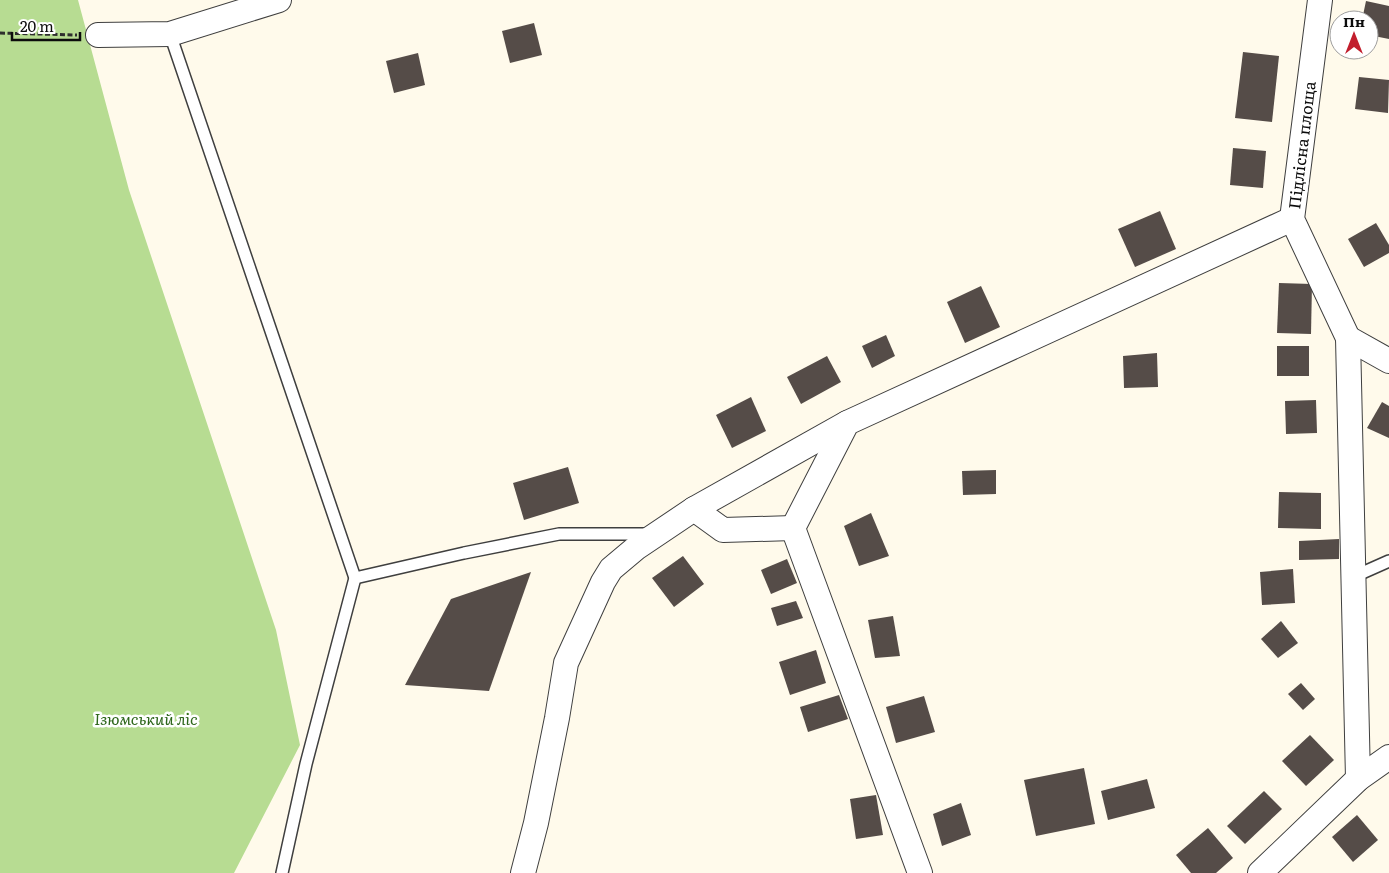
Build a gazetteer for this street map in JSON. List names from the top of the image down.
{
  "streets": {
    "street": ["Підлісна площа"]
  },
  "parks": ["Ізюмський ліс"],
  "scale_bar": "20 m",
  "north": "top"
}
